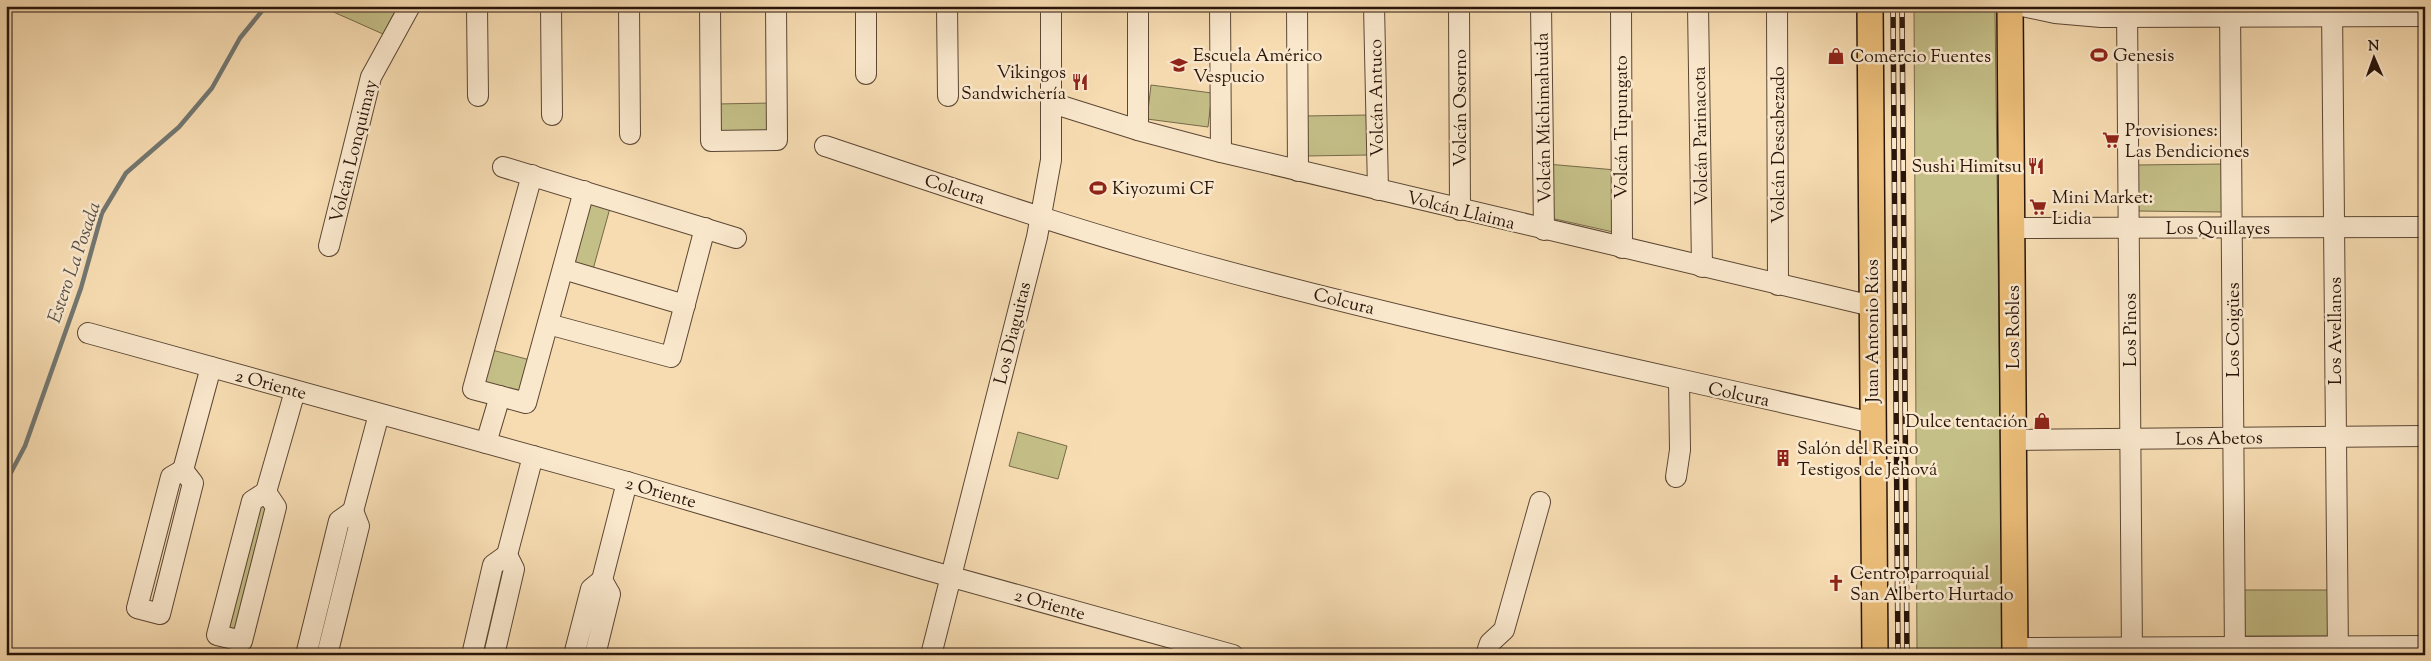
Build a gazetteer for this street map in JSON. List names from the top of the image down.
{
  "streets": {
    "main road": ["Los Robles", "Juan Antonio Ríos"],
    "street": [
      "Volcán Antuco",
      "Volcán Osorno",
      "Volcán Michimahuida",
      "Volcán Tupungato",
      "Volcán Parinacota",
      "Volcán Descabezado",
      "Volcán Lonquimay",
      "Colcura",
      "Volcán Llaima",
      "Los Quillayes",
      "Los Pinos",
      "Los Coigües",
      "Los Avellanos",
      "Los Diaguitas",
      "2 Oriente",
      "Los Abetos"
    ]
  },
  "crossings": [
    ["Volcán Antuco", "Volcán Llaima"],
    ["Volcán Osorno", "Volcán Llaima"],
    ["Volcán Michimahuida", "Volcán Llaima"],
    ["Volcán Tupungato", "Volcán Llaima"],
    ["Volcán Parinacota", "Volcán Llaima"],
    ["Volcán Descabezado", "Volcán Llaima"],
    ["Colcura", "Juan Antonio Ríos"],
    ["Colcura", "Los Diaguitas"],
    ["Volcán Llaima", "Juan Antonio Ríos"],
    ["Volcán Llaima", "Los Diaguitas"],
    ["Los Quillayes", "Los Robles"],
    ["Los Quillayes", "Los Pinos"],
    ["Los Quillayes", "Los Coigües"],
    ["Los Quillayes", "Los Avellanos"],
    ["Los Robles", "Los Abetos"],
    ["Los Pinos", "Los Abetos"],
    ["Los Coigües", "Los Abetos"],
    ["Los Avellanos", "Los Abetos"],
    ["Los Diaguitas", "2 Oriente"]
  ],
  "water": ["Estero La Posada"],
  "places": {
    "sports": ["Genesis", "Kiyozumi CF"],
    "shop": ["Comercio Fuentes", "Dulce tentación"],
    "school or university": ["Escuela Américo Vespucio"],
    "restaurant": ["Vikingos Sandwichería", "Sushi Himitsu"],
    "supermarket": ["Provisiones: Las Bendiciones", "Mini Market: Lidia"],
    "building": ["Salón del Reino Testigos de Jehová"],
    "church": ["Centro parroquial San Alberto Hurtado"]
  },
  "north": "top"
}
